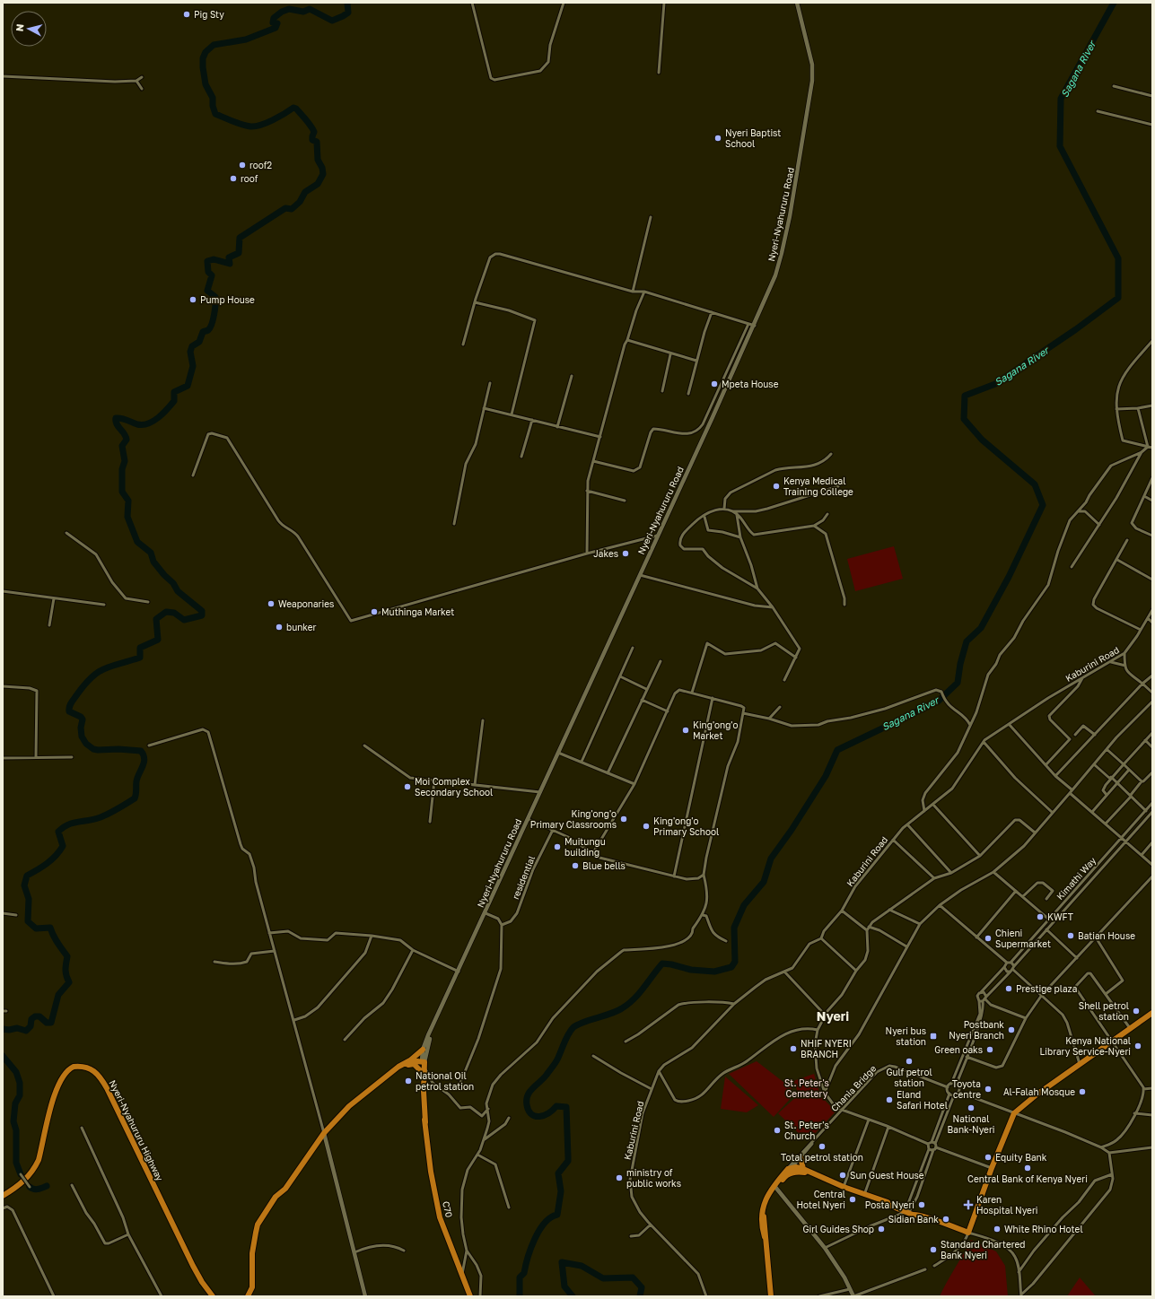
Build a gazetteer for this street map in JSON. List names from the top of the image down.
{
  "streets": {
    "highway": ["Nyeri-Nyahururu Highway", "C70"],
    "main road": ["Nyeri-Nyahururu Road"],
    "street": [
      "Kaburini Road",
      "residential",
      "Kimathi Way",
      "Chania Bridge"
    ]
  },
  "crossings": [
    ["Nyeri-Nyahururu Road", "C70"]
  ],
  "districts": ["Nyeri"],
  "water": ["Sagana River"],
  "parks": ["St. Peter's Cemetery"],
  "places": {
    "other": [
      "Pig Sty",
      "Nyeri Baptist School",
      "roof2",
      "roof",
      "Pump House",
      "Mpeta House",
      "Kenya Medical Training College",
      "Jakes",
      "Weaponaries",
      "Muthinga Market",
      "bunker",
      "King'ong'o Market",
      "Moi Complex Secondary School",
      "King'ong'o Primary Classrooms",
      "King'ong'o Primary School",
      "Muitungu building",
      "Blue bells",
      "KWFT",
      "Batian House",
      "Chieni Supermarket",
      "Prestige plaza",
      "Shell petrol station",
      "Postbank Nyeri Branch",
      "Kenya National Library Service-Nyeri",
      "NHIF NYERI BRANCH",
      "Green oaks",
      "Gulf petrol station",
      "National Oil petrol station",
      "Toyota centre",
      "Al-Falah Mosque",
      "Eland Safari Hotel",
      "National Bank-Nyeri",
      "St. Peter's Church",
      "Total petrol station",
      "Equity Bank",
      "Central Bank of Kenya Nyeri",
      "Sun Guest House",
      "ministry of public works",
      "Central Hotel Nyeri",
      "Posta Nyeri",
      "Sidian Bank",
      "Girl Guides Shop",
      "White Rhino Hotel",
      "Standard Chartered Bank Nyeri"
    ],
    "transit": ["Nyeri bus station"],
    "health": ["Karen Hospital Nyeri"]
  },
  "north": "left"
}
